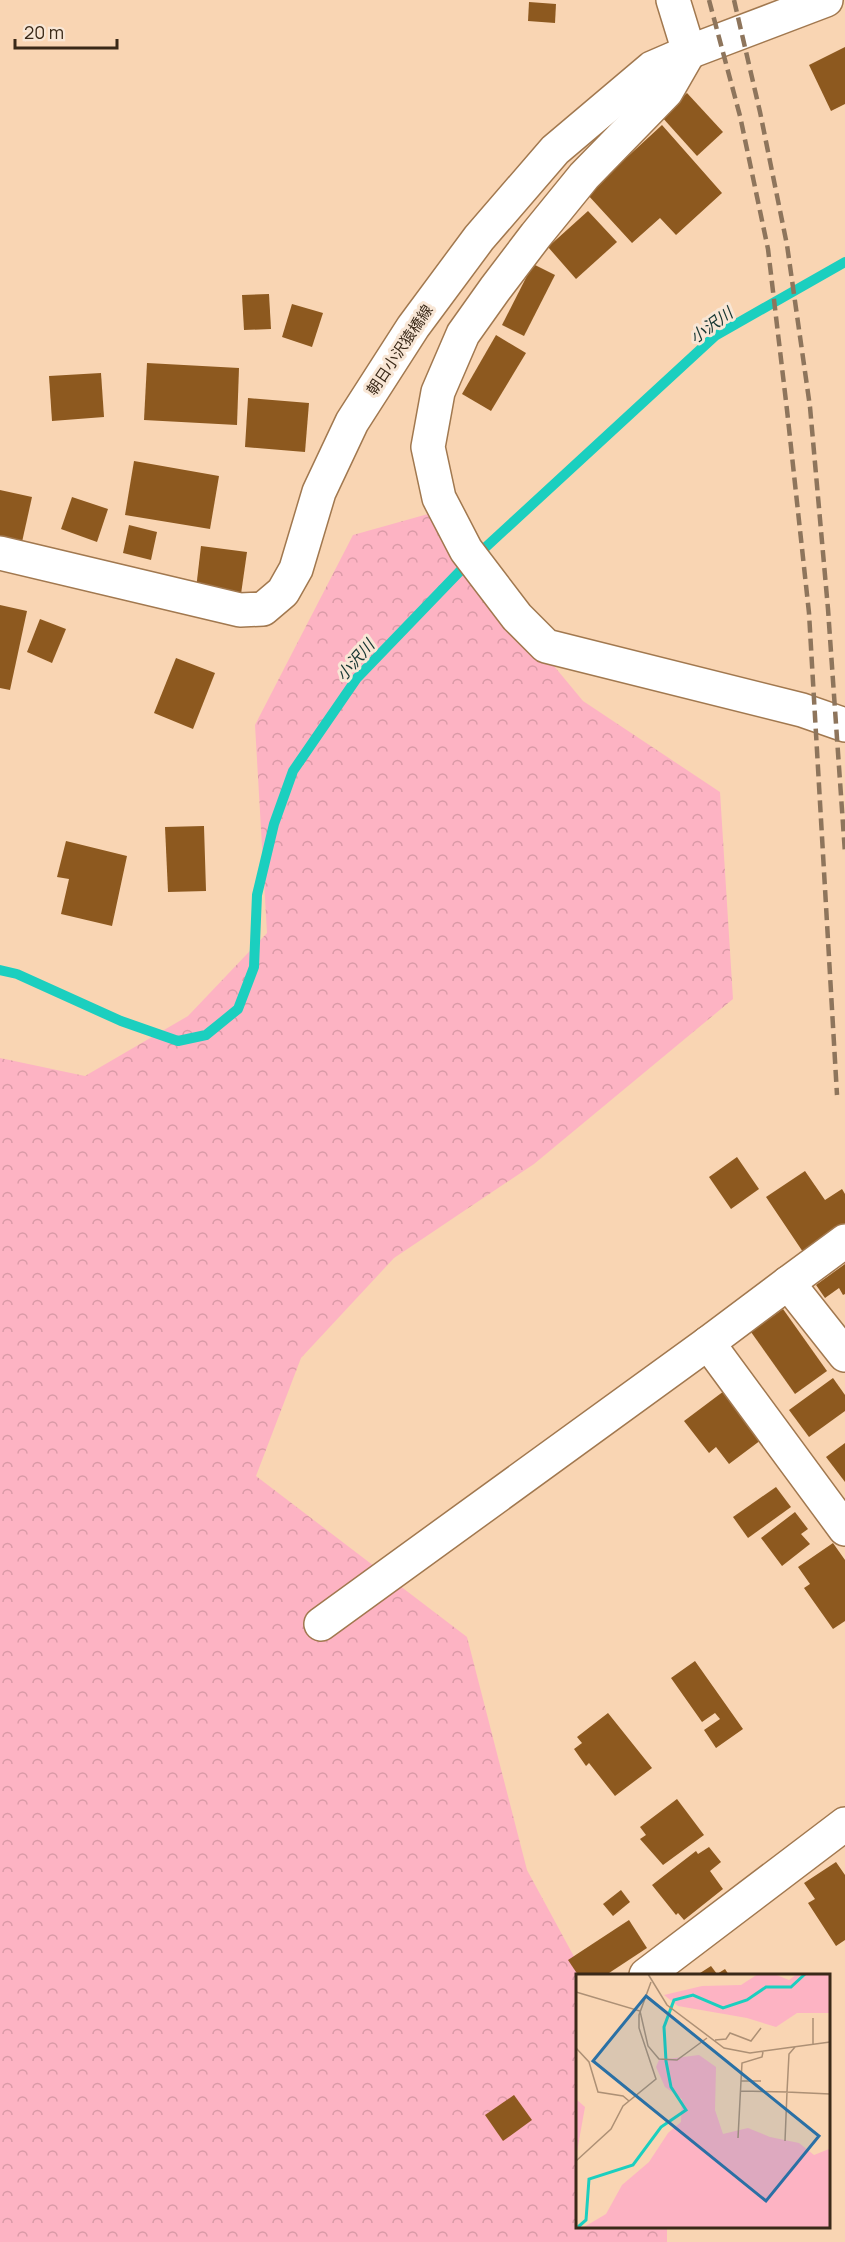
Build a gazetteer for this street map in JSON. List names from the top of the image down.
{
  "streets": {
    "street": ["朝日小沢猿橋線"]
  },
  "water": ["小沢川"],
  "scale_bar": "20 m"
}
